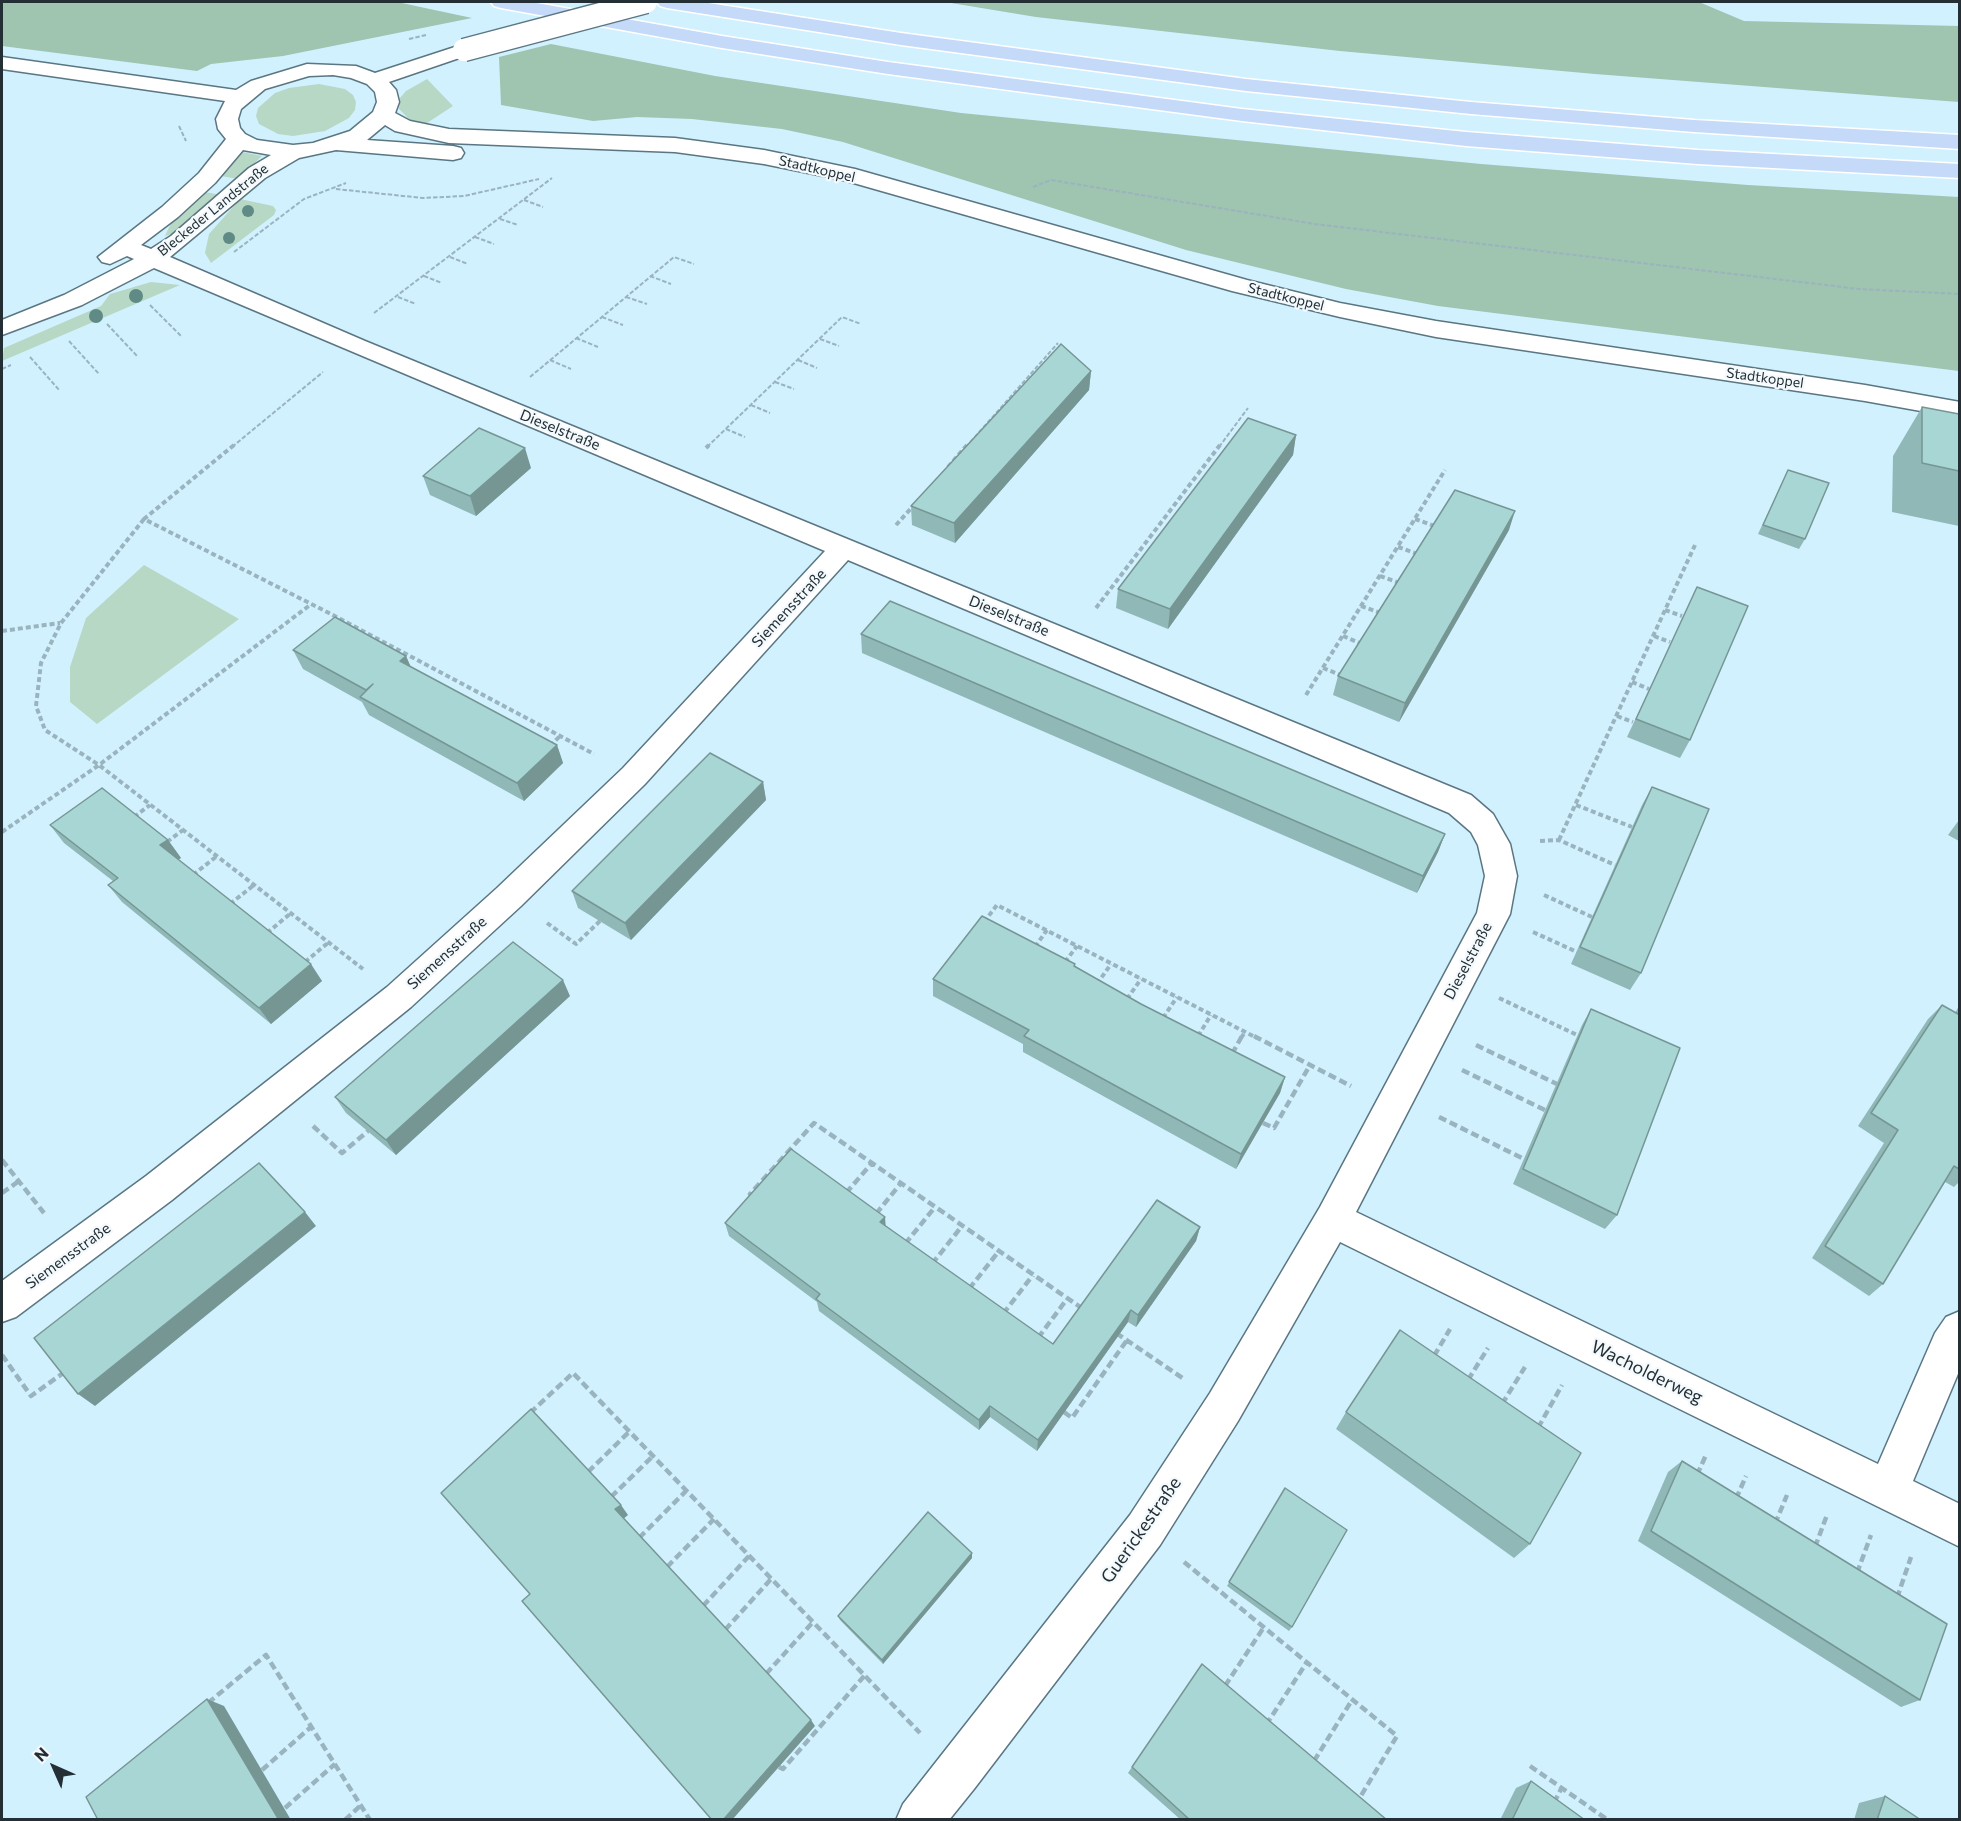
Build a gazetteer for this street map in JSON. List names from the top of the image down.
{
  "streets": {
    "street": [
      "Stadtkoppel",
      "Bleckeder Landstraße",
      "Dieselstraße",
      "Siemensstraße",
      "Wacholderweg",
      "Guerickestraße"
    ]
  },
  "crossings": [
    ["Bleckeder Landstraße", "Dieselstraße"],
    ["Dieselstraße", "Siemensstraße"],
    ["Dieselstraße", "Wacholderweg"],
    ["Dieselstraße", "Guerickestraße"],
    ["Wacholderweg", "Guerickestraße"]
  ],
  "north": "top left"
}
